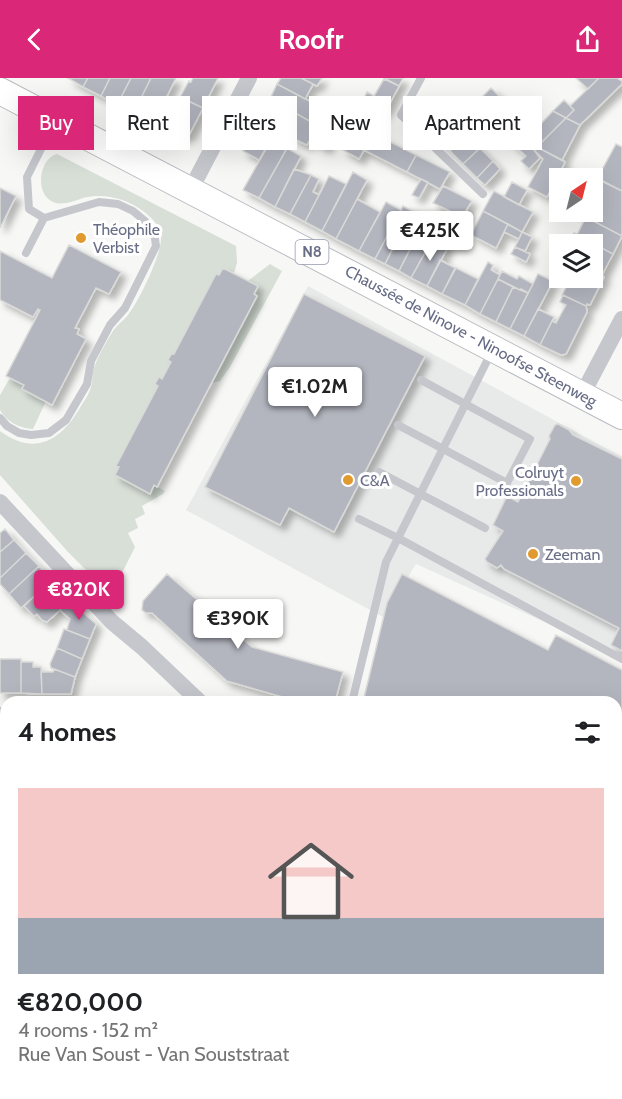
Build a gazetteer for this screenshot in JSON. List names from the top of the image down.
{
  "streets": {
    "main road": ["N8", "Chaussée de Ninove - Ninoofse Steenweg"]
  },
  "places": [
    "Théophile Verbist",
    "C&A",
    "Colruyt Professionals",
    "Zeeman"
  ],
  "north": "top right",
  "page": {
    "header": "Roofr",
    "chip": [
      "Buy",
      "Rent",
      "Filters",
      "New",
      "Apartment"
    ],
    "price": [
      "€425K",
      "€1.02M",
      "€820K",
      "€390K"
    ],
    "heading": "4 homes",
    "list": [
      {
        "name": "€820,000",
        "note": "4 rooms · 152 m² · Rue Van Soust - Van Souststraat"
      }
    ]
  }
}
